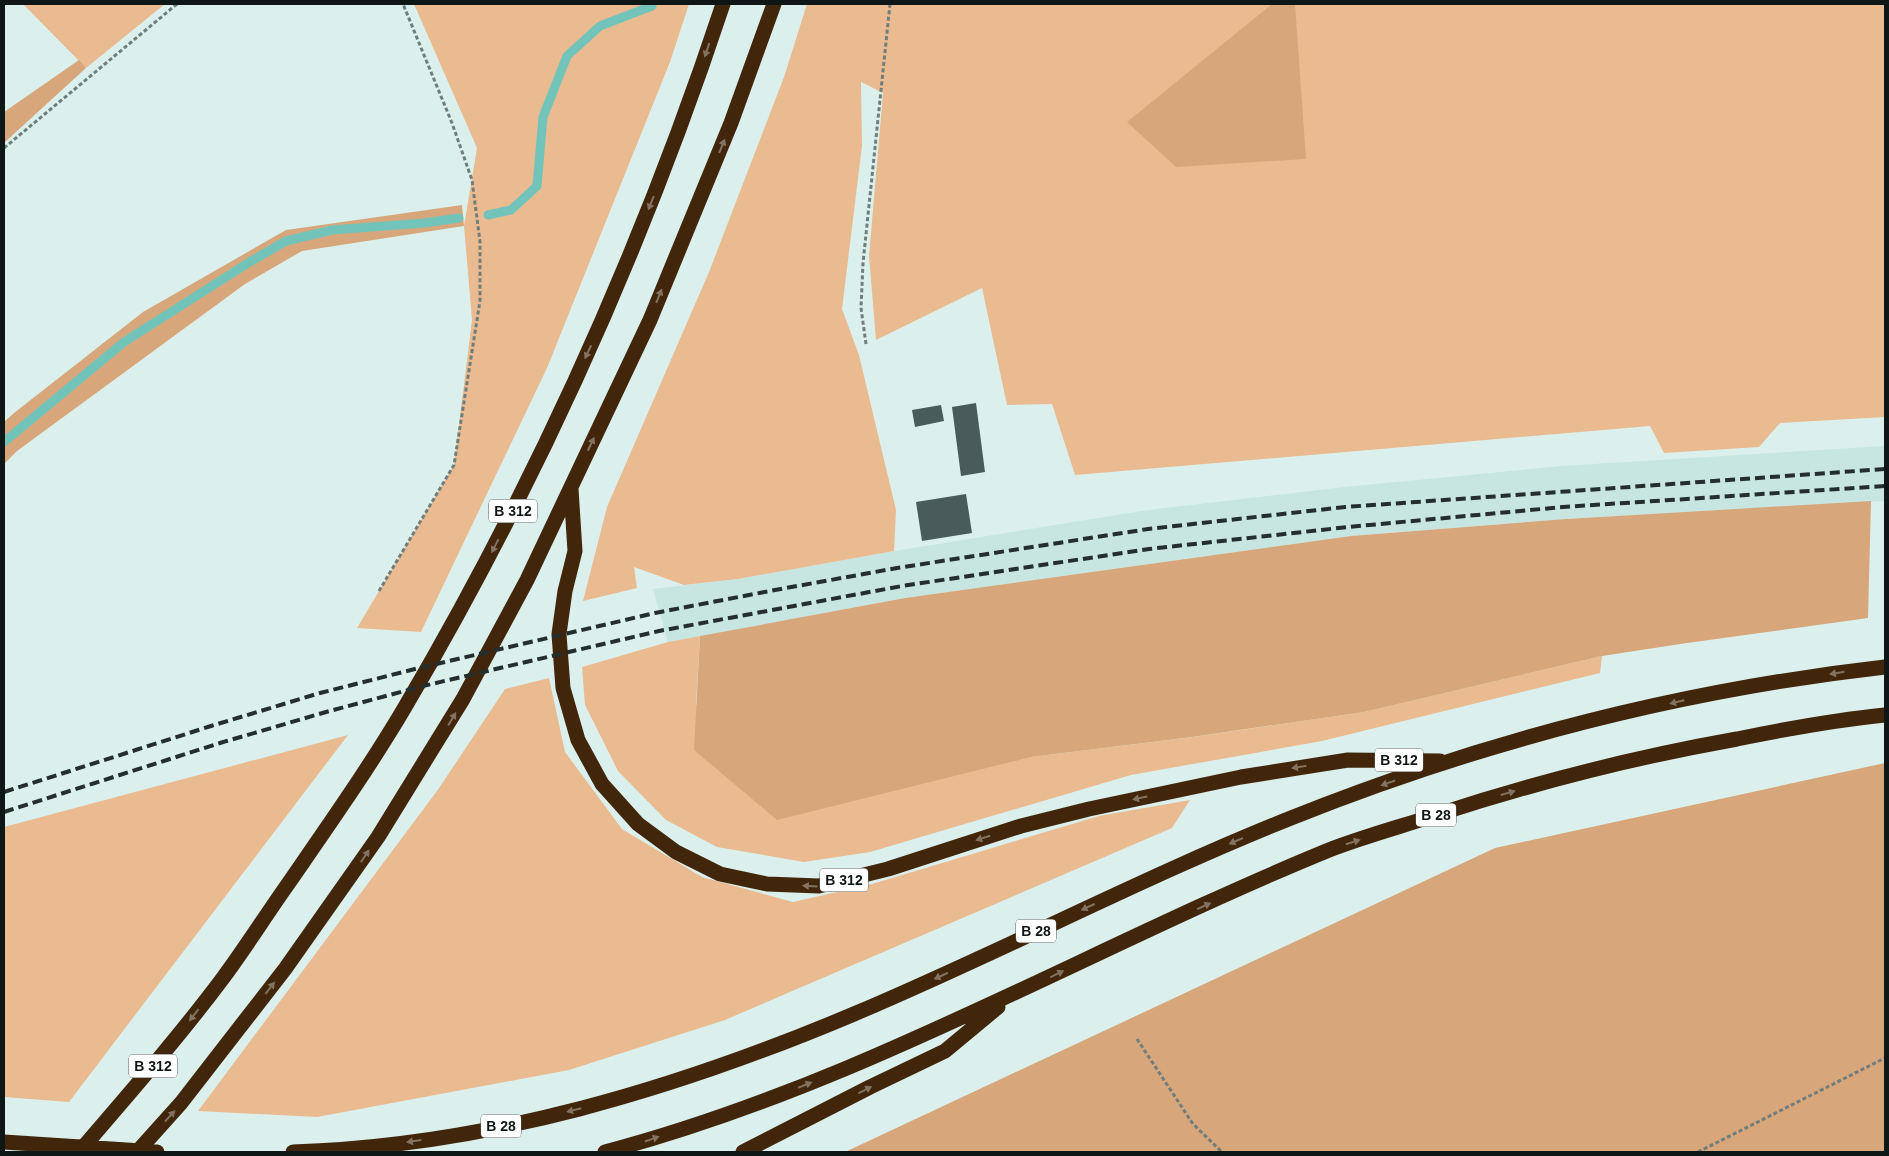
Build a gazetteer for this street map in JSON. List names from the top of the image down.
{
  "streets": {
    "highway": ["B 312", "B 28"]
  },
  "crossings": [
    ["B 312", "B 28"]
  ]
}
